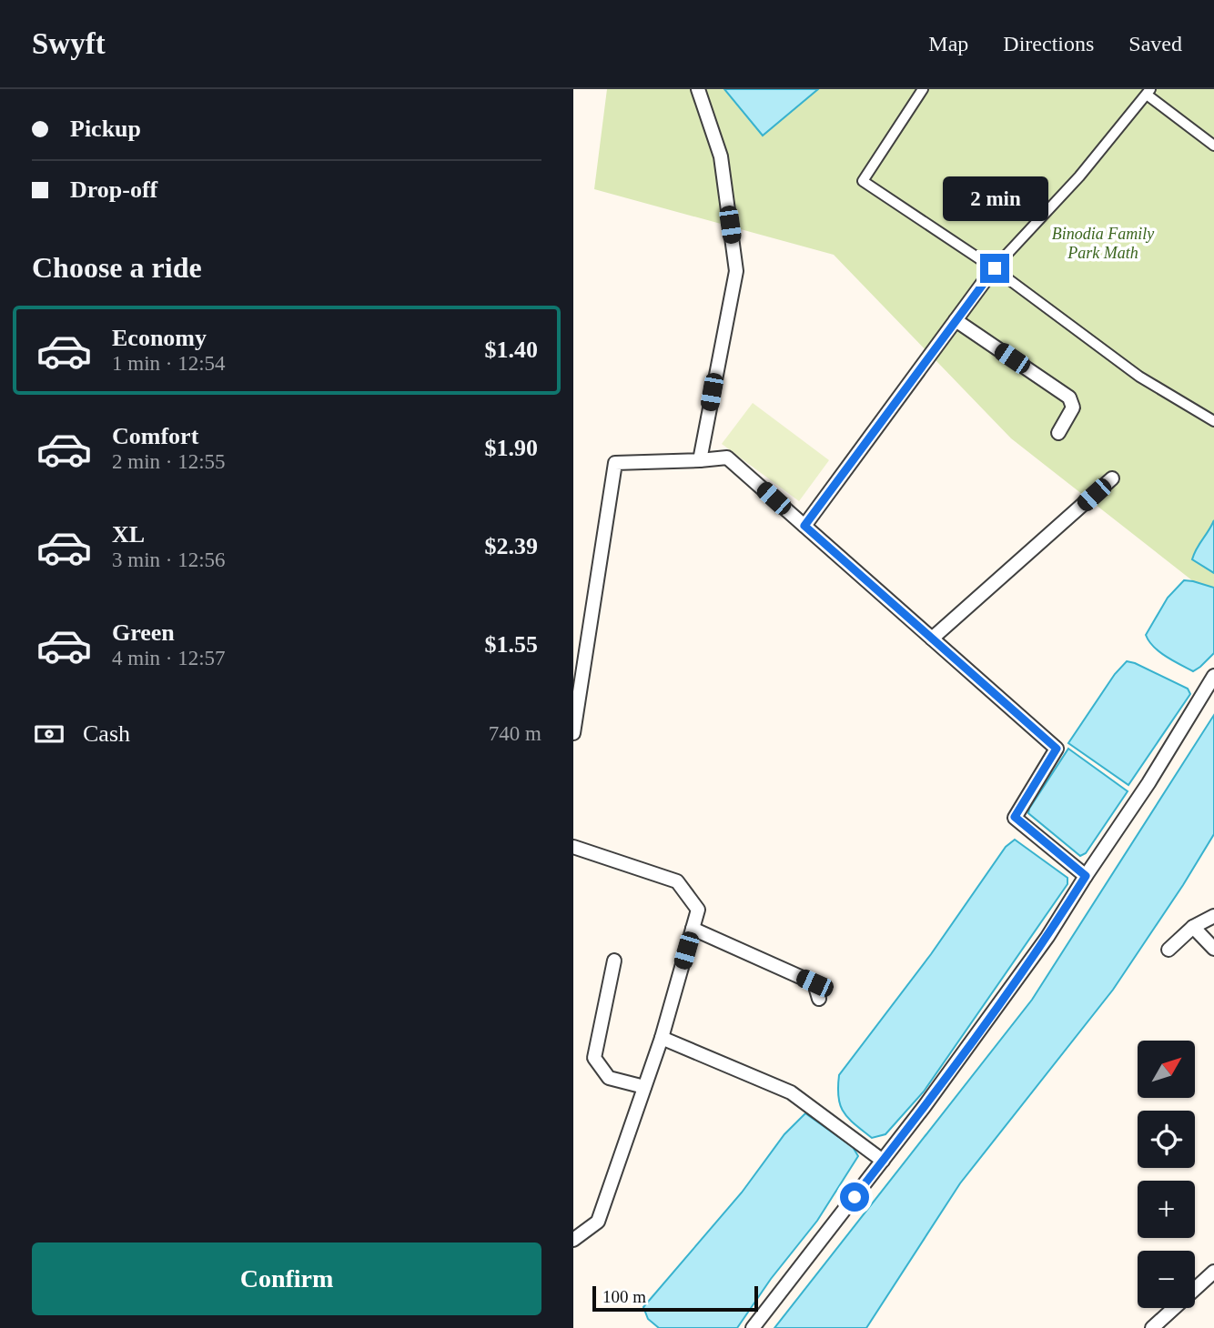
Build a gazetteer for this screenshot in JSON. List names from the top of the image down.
{
  "parks": ["Binodia Family Park Math"],
  "scale_bar": "100 m",
  "north": "top right",
  "page": {
    "header": "Swyft",
    "nav": ["Map", "Directions", "Saved"],
    "banner": ["Pickup", "Drop-off"],
    "bubble": "2 min",
    "heading": "Choose a ride",
    "list": [
      {
        "name": "Economy",
        "note": "1 min · 12:54",
        "value": "$1.40"
      },
      {
        "name": "Comfort",
        "note": "2 min · 12:55",
        "value": "$1.90"
      },
      {
        "name": "XL",
        "note": "3 min · 12:56",
        "value": "$2.39"
      },
      {
        "name": "Green",
        "note": "4 min · 12:57",
        "value": "$1.55"
      }
    ],
    "pay": ["Cash", "740 m"],
    "map_buttons": ["+", "−"],
    "buttons": "Confirm",
    "scale": "100 m"
  }
}
